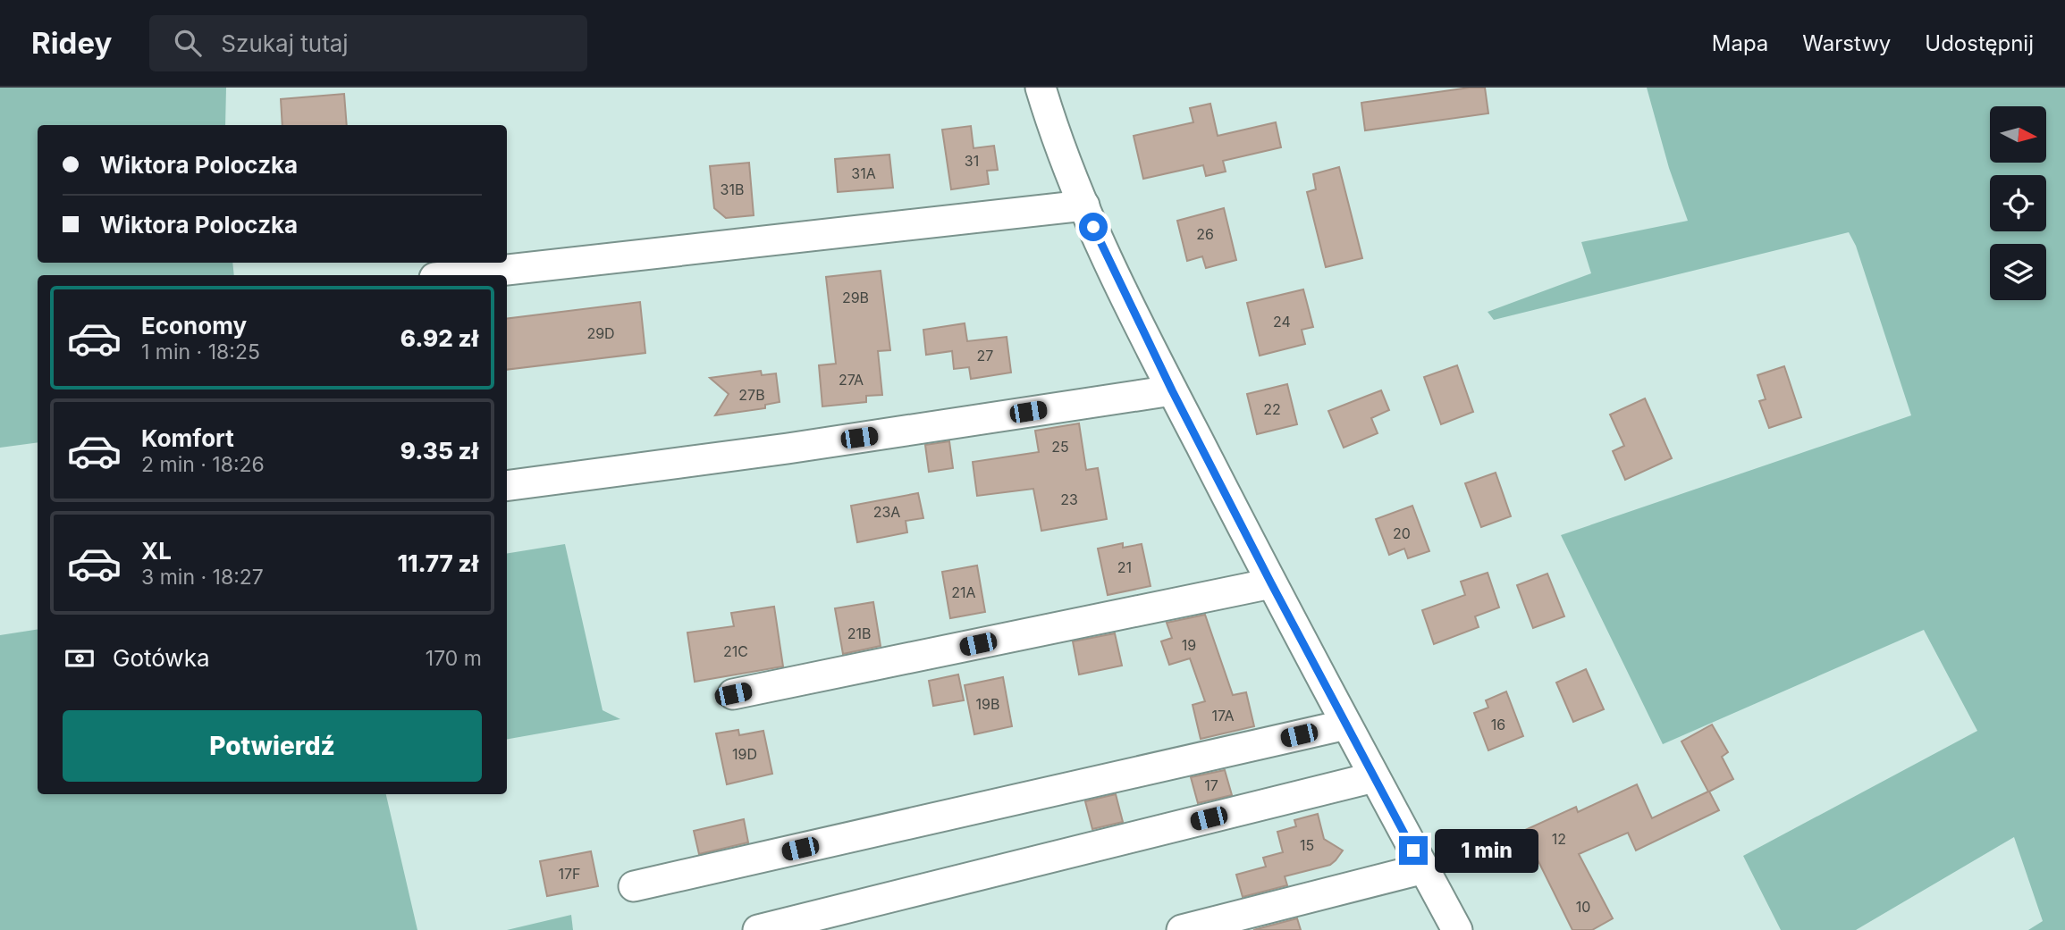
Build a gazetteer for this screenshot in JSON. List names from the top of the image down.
{
  "house_numbers": [
    "31",
    "31A",
    "31B",
    "26",
    "29B",
    "24",
    "29D",
    "27",
    "27A",
    "27B",
    "22",
    "25",
    "23",
    "23A",
    "20",
    "21",
    "21A",
    "21B",
    "19",
    "21C",
    "19B",
    "17A",
    "16",
    "19D",
    "17",
    "12",
    "15",
    "17F",
    "10"
  ],
  "north": "right",
  "page": {
    "header": "Ridey",
    "search": "Szukaj tutaj",
    "nav": ["Mapa", "Warstwy", "Udostępnij"],
    "banner": ["Wiktora Poloczka", "Wiktora Poloczka"],
    "list": [
      {
        "name": "Economy",
        "note": "1 min · 18:25",
        "value": "6.92 zł"
      },
      {
        "name": "Komfort",
        "note": "2 min · 18:26",
        "value": "9.35 zł"
      },
      {
        "name": "XL",
        "note": "3 min · 18:27",
        "value": "11.77 zł"
      }
    ],
    "pay": ["Gotówka", "170 m"],
    "buttons": "Potwierdź",
    "bubble": "1 min"
  }
}
